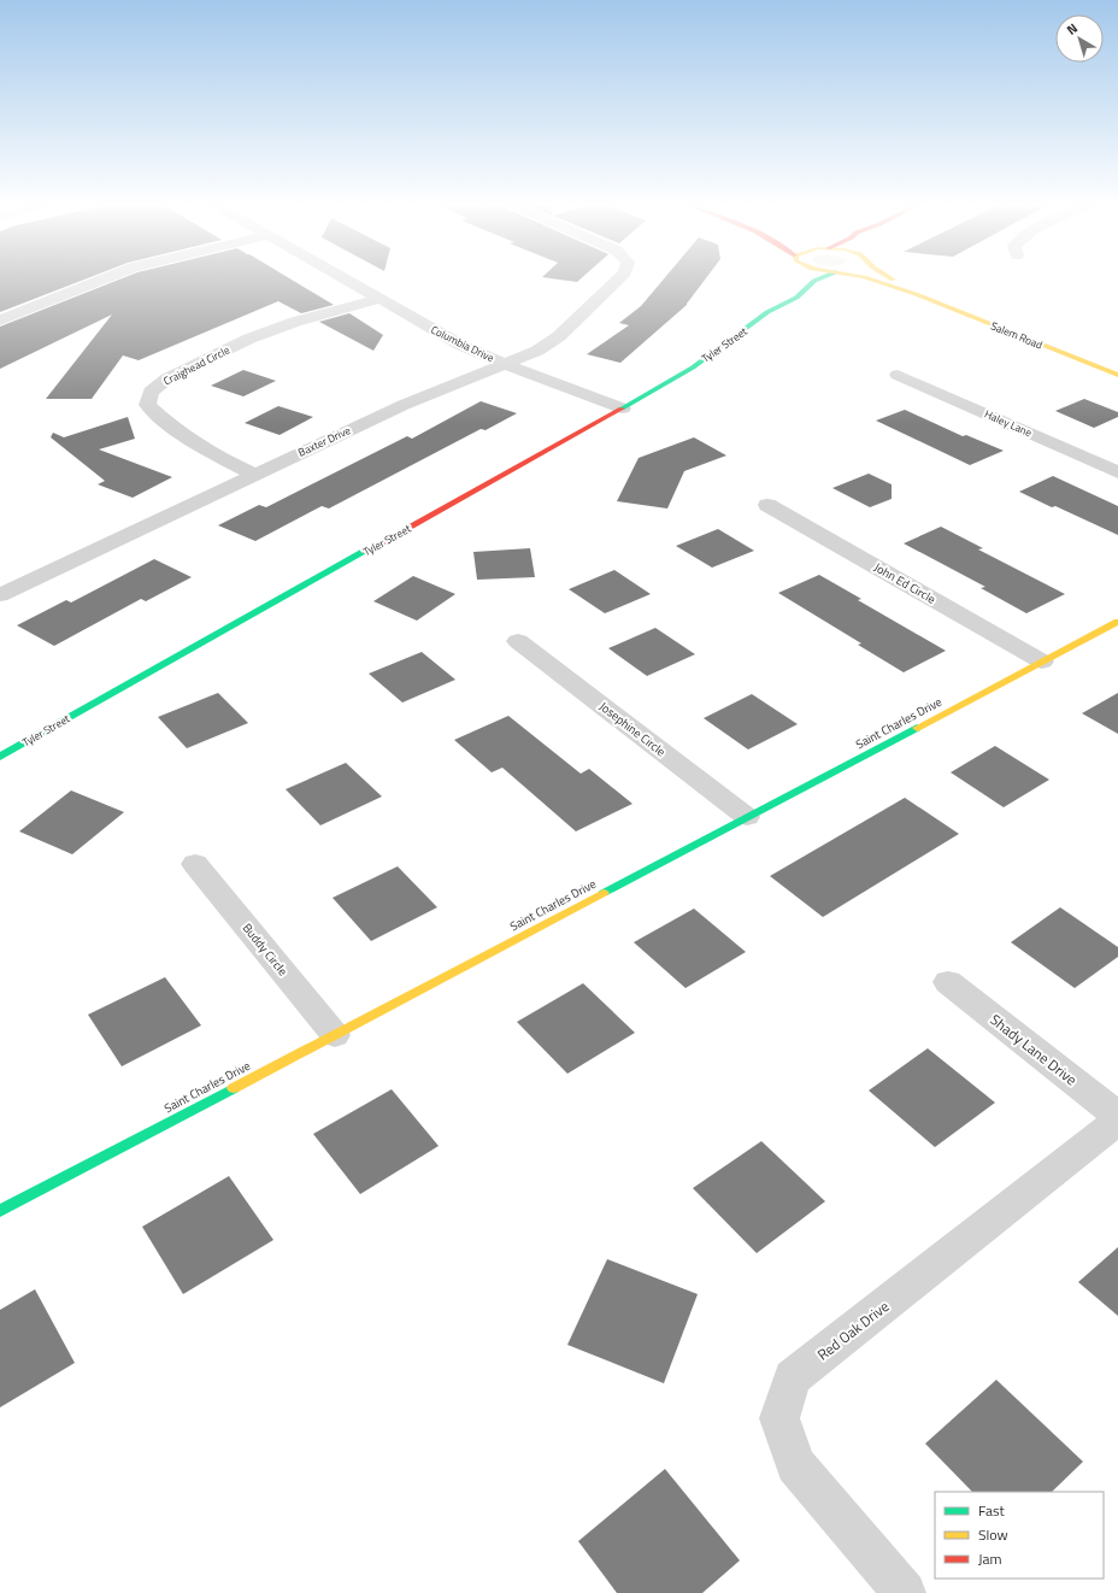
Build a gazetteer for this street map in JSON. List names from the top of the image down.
{
  "streets": {
    "street": [
      "Salem Road",
      "Columbia Drive",
      "Tyler Street",
      "Craighead Circle",
      "Haley Lane",
      "Baxter Drive",
      "John Ed Circle",
      "Saint Charles Drive",
      "Josephine Circle",
      "Buddy Circle",
      "Shady Lane Drive",
      "Red Oak Drive"
    ]
  },
  "crossings": [
    ["Columbia Drive", "Tyler Street"],
    ["Columbia Drive", "Craighead Circle"],
    ["Columbia Drive", "Baxter Drive"],
    ["Craighead Circle", "Baxter Drive"],
    ["John Ed Circle", "Saint Charles Drive"],
    ["Saint Charles Drive", "Josephine Circle"],
    ["Saint Charles Drive", "Buddy Circle"]
  ],
  "legend": ["Fast", "Slow", "Jam"],
  "north": "top left"
}
